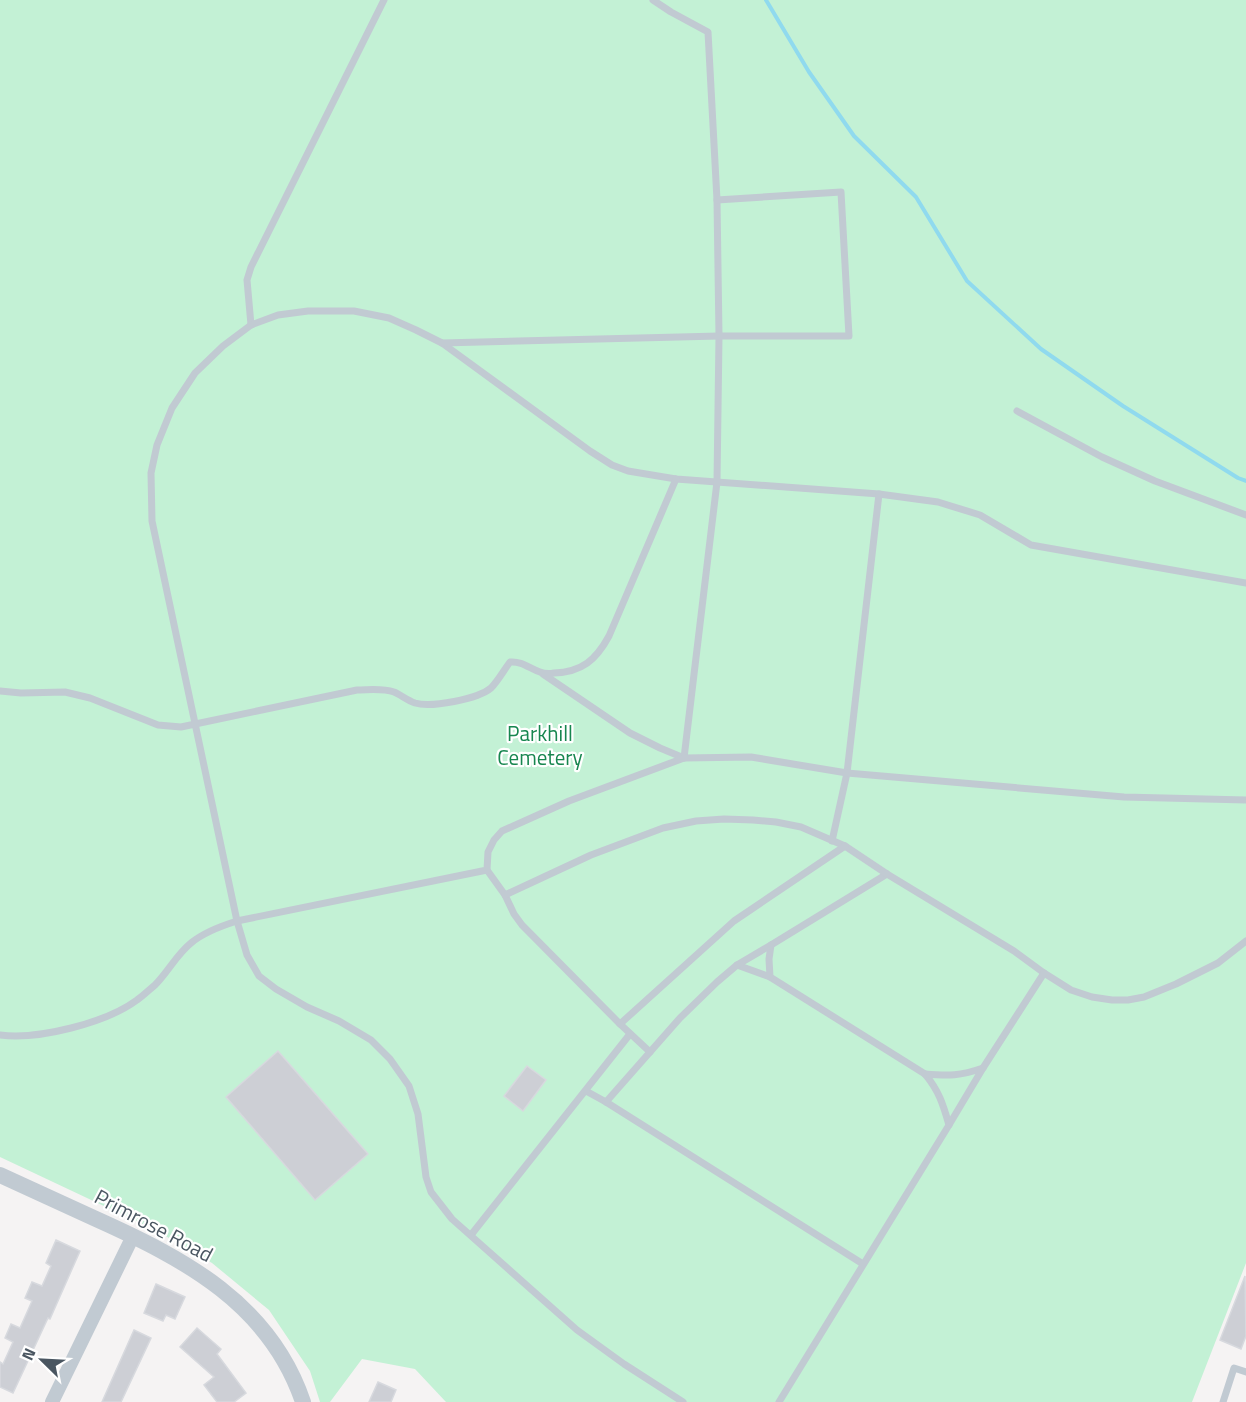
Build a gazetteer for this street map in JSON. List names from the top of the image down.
{
  "streets": {
    "street": ["Primrose Road"]
  },
  "parks": ["Parkhill Cemetery"],
  "north": "top left"
}
